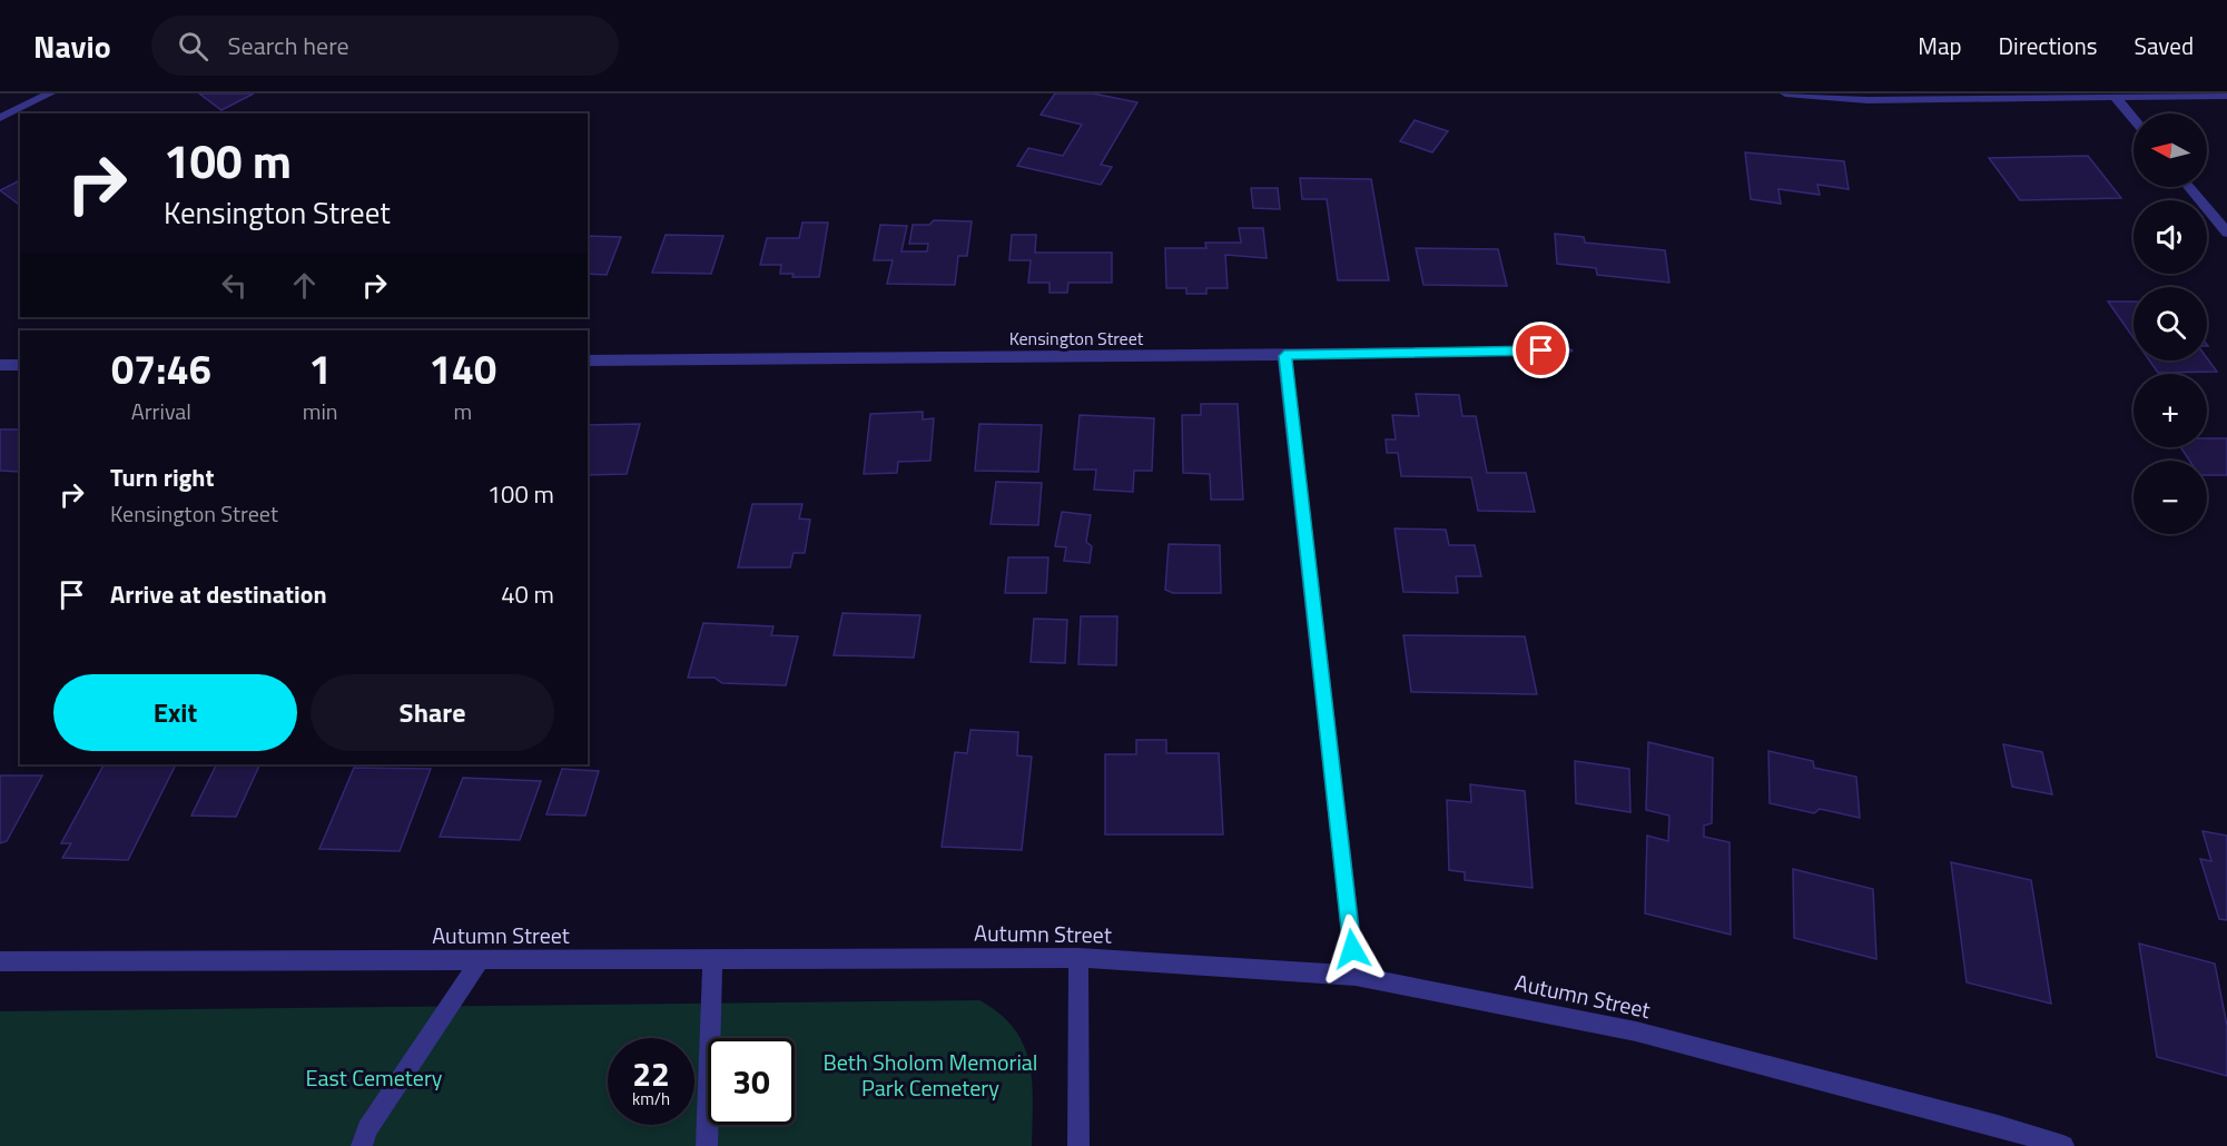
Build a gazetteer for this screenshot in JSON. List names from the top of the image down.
{
  "streets": {
    "street": ["Kensington Street", "Autumn Street"]
  },
  "parks": ["Beth Sholom Memorial Park Cemetery", "East Cemetery"],
  "north": "left",
  "page": {
    "header": "Navio",
    "search": "Search here",
    "nav": ["Map", "Directions", "Saved"],
    "map_buttons": ["+", "−"],
    "turn": ["100 m", "Kensington Street"],
    "eta": [
      "07:46",
      "Arrival",
      "1",
      "min",
      "140",
      "m"
    ],
    "list": [
      {
        "name": "Turn right",
        "note": "Kensington Street",
        "value": "100 m"
      },
      {
        "name": "Arrive at destination",
        "value": "40 m"
      }
    ],
    "buttons": ["Exit", "Share"],
    "speed": "22 km/h",
    "limit": "30"
  }
}
